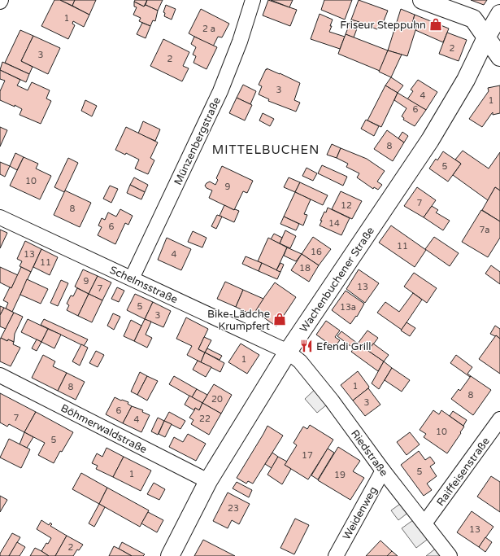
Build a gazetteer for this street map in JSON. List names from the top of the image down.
{
  "streets": {
    "main road": ["Wachenbuchener Straße"],
    "street": [
      "Münzenbergstraße",
      "Schelmsstraße",
      "Böhmerwaldstraße",
      "Riedstraße",
      "Raiffeisenstraße",
      "Weidenweg"
    ]
  },
  "crossings": [
    ["Münzenbergstraße", "Schelmsstraße"],
    ["Wachenbuchener Straße", "Schelmsstraße"],
    ["Wachenbuchener Straße", "Böhmerwaldstraße"],
    ["Wachenbuchener Straße", "Riedstraße"],
    ["Schelmsstraße", "Riedstraße"],
    ["Riedstraße", "Raiffeisenstraße"],
    ["Riedstraße", "Weidenweg"]
  ],
  "districts": ["MITTELBUCHEN"],
  "places": {
    "shop": ["Friseur Steppuhn", "Bike-Lädche Krumpfert"],
    "restaurant": ["Efendi Grill"]
  },
  "house_numbers": [
    "1",
    "2 a",
    "2",
    "3",
    "2",
    "3",
    "4",
    "1",
    "6",
    "8",
    "5",
    "10",
    "9",
    "7",
    "12",
    "8",
    "14",
    "6",
    "7a",
    "11",
    "16",
    "13",
    "4",
    "11",
    "18",
    "9",
    "13",
    "7",
    "5",
    "13a",
    "3",
    "1",
    "1",
    "8",
    "8",
    "20",
    "3",
    "6",
    "7",
    "22",
    "4",
    "10",
    "5",
    "17",
    "5",
    "1",
    "19",
    "23",
    "13",
    "2"
  ]
}
